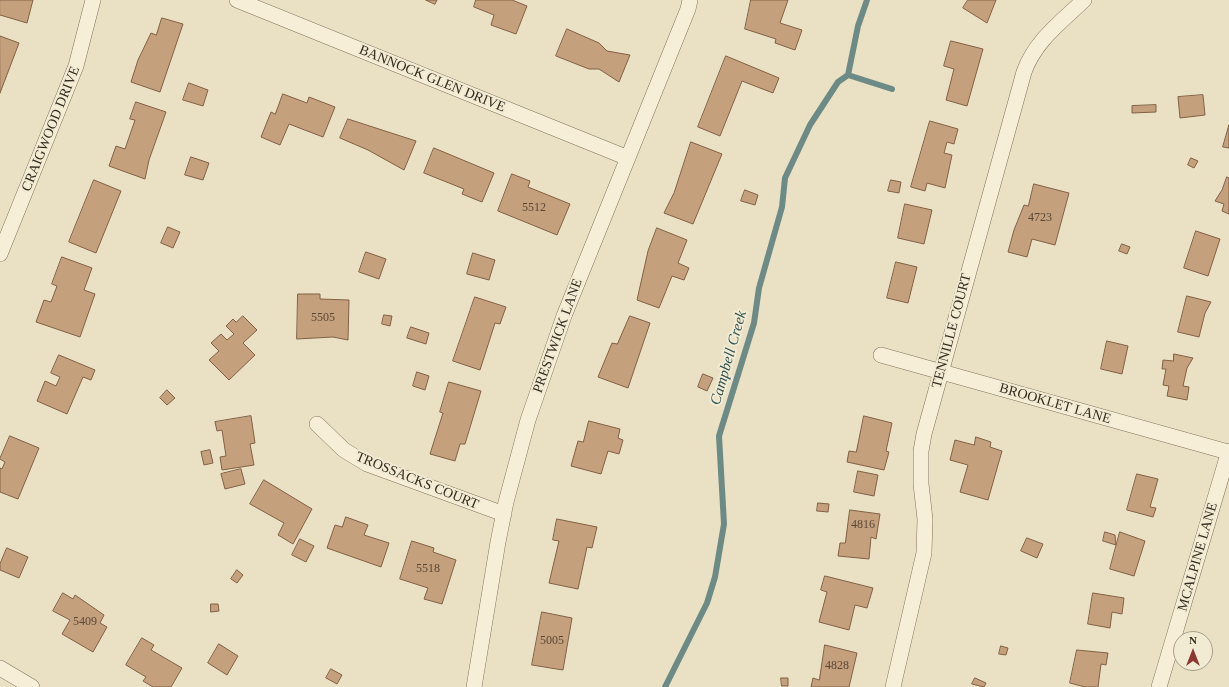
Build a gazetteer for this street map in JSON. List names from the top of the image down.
{
  "streets": {
    "street": [
      "BANNOCK GLEN DRIVE",
      "CRAIGWOOD DRIVE",
      "TENNILLE COURT",
      "PRESTWICK LANE",
      "BROOKLET LANE",
      "TROSSACKS COURT",
      "MCALPINE LANE"
    ]
  },
  "crossings": [
    ["BANNOCK GLEN DRIVE", "PRESTWICK LANE"],
    ["TENNILLE COURT", "BROOKLET LANE"],
    ["PRESTWICK LANE", "TROSSACKS COURT"],
    ["BROOKLET LANE", "MCALPINE LANE"]
  ],
  "water": ["Campbell Creek"],
  "house_numbers": [
    "5512",
    "4723",
    "5505",
    "4816",
    "5518",
    "5409",
    "5005",
    "4828"
  ],
  "north": "top"
}
